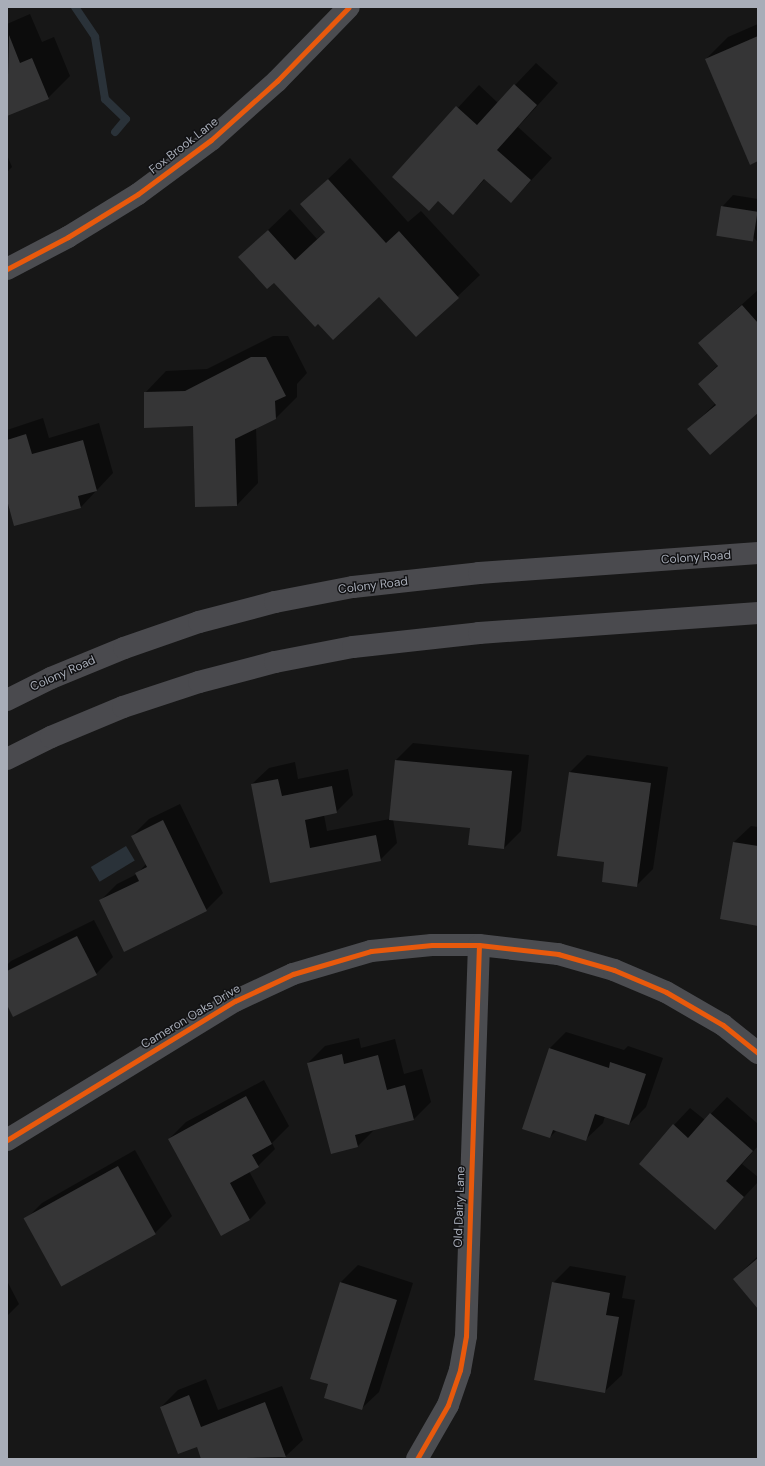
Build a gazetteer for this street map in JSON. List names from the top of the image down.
{
  "streets": {
    "main road": ["Colony Road"],
    "street": ["Fox Brook Lane", "Cameron Oaks Drive", "Old Dairy Lane"]
  },
  "crossings": [
    ["Cameron Oaks Drive", "Old Dairy Lane"]
  ]
}
